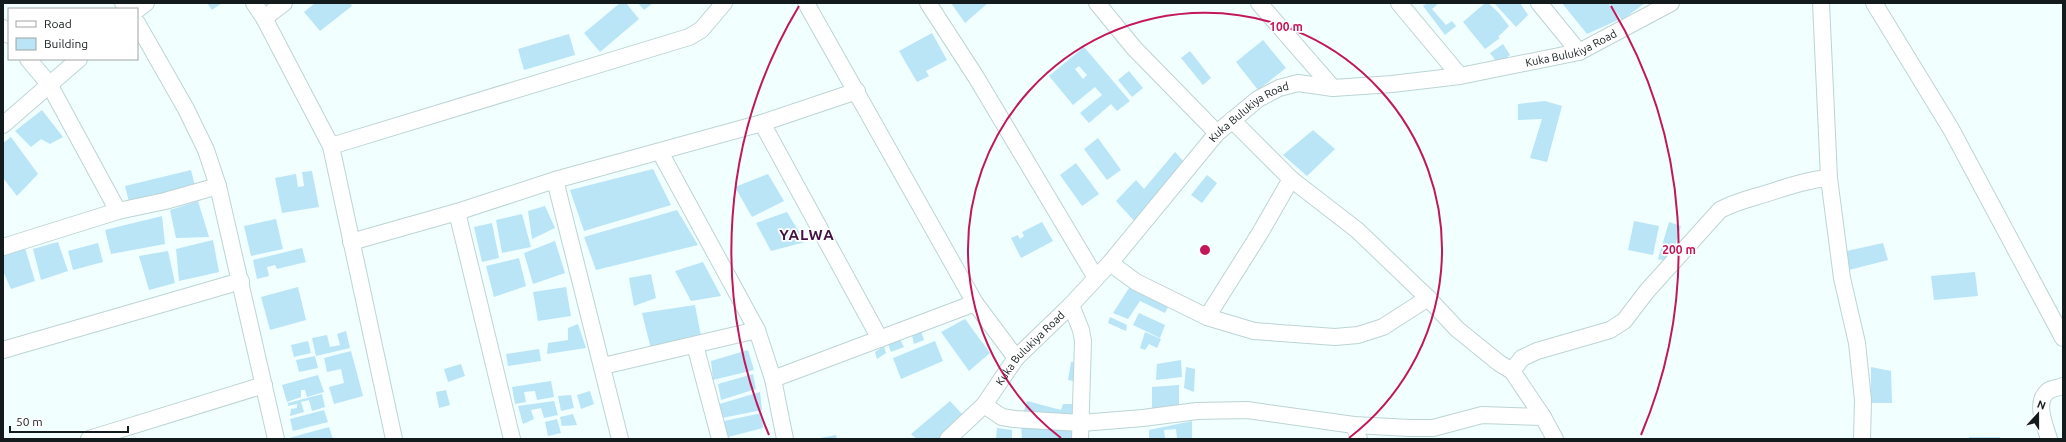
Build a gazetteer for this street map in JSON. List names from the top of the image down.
{
  "streets": {
    "street": ["Kuka Bulukiya Road"]
  },
  "districts": ["YALWA"],
  "legend": ["Road", "Building"],
  "scale_bar": "50 m",
  "north": "top",
  "rings": ["100 m", "200 m"]
}
